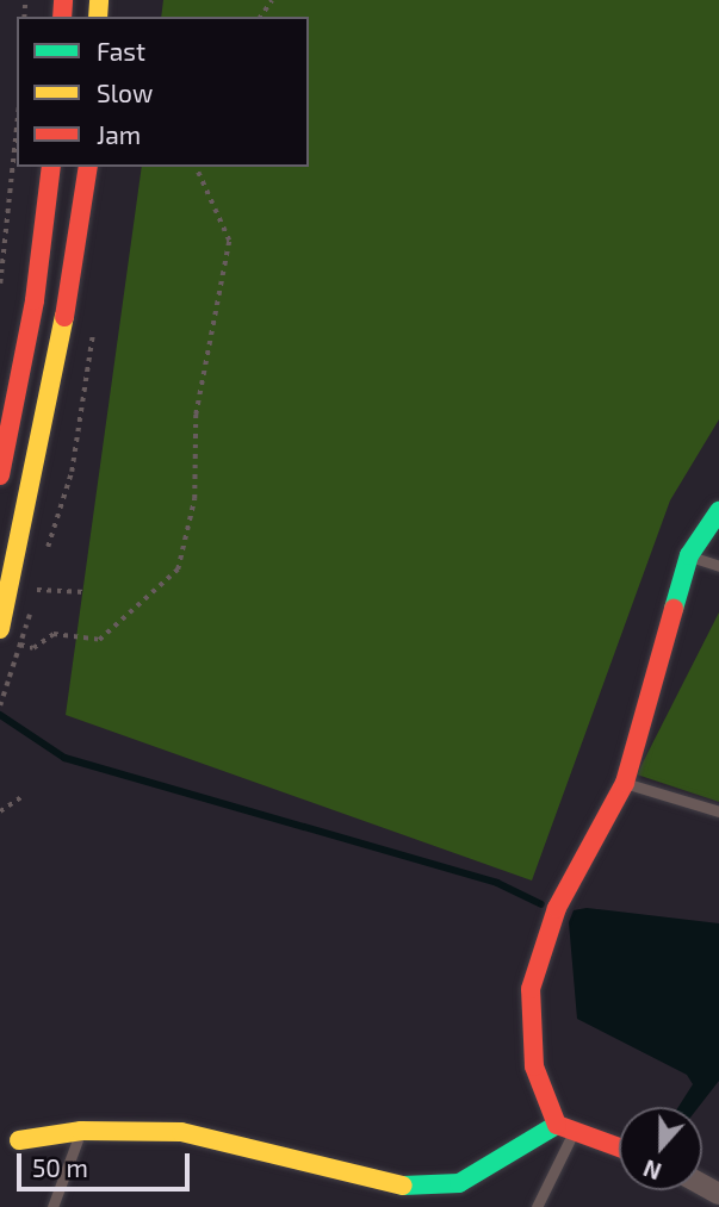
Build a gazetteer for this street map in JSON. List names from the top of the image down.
{
  "legend": ["Fast", "Slow", "Jam"],
  "scale_bar": "50 m",
  "north": "bottom"
}
